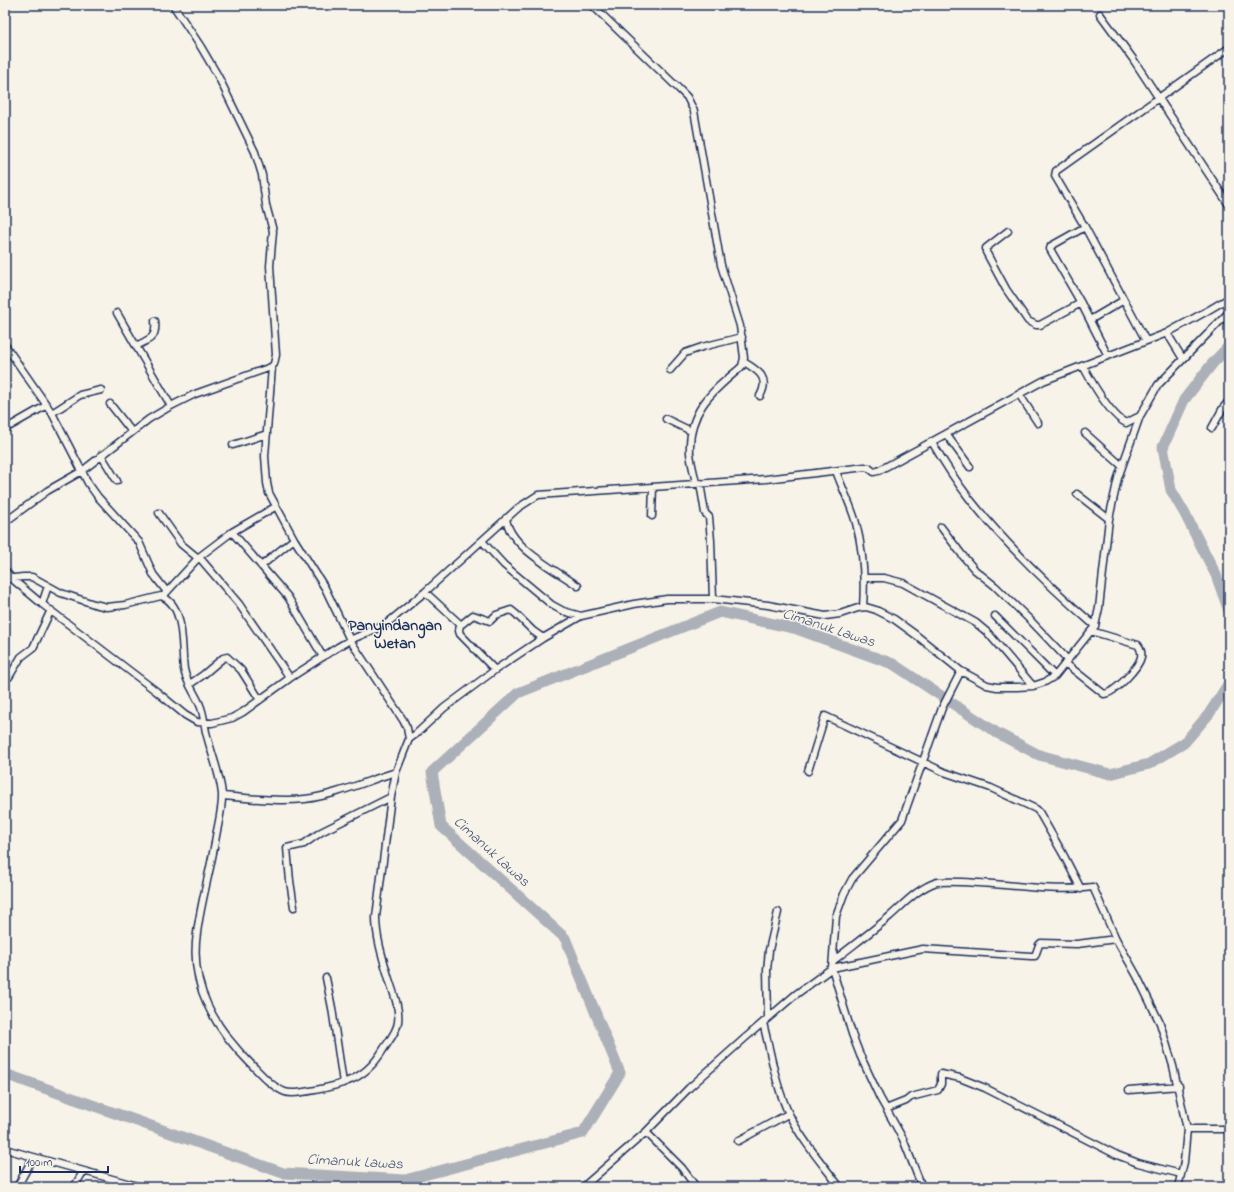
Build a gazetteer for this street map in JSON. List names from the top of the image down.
{
  "districts": ["Panyindangan Wetan"],
  "water": ["Cimanuk Lawas"],
  "scale_bar": "100 m"
}
